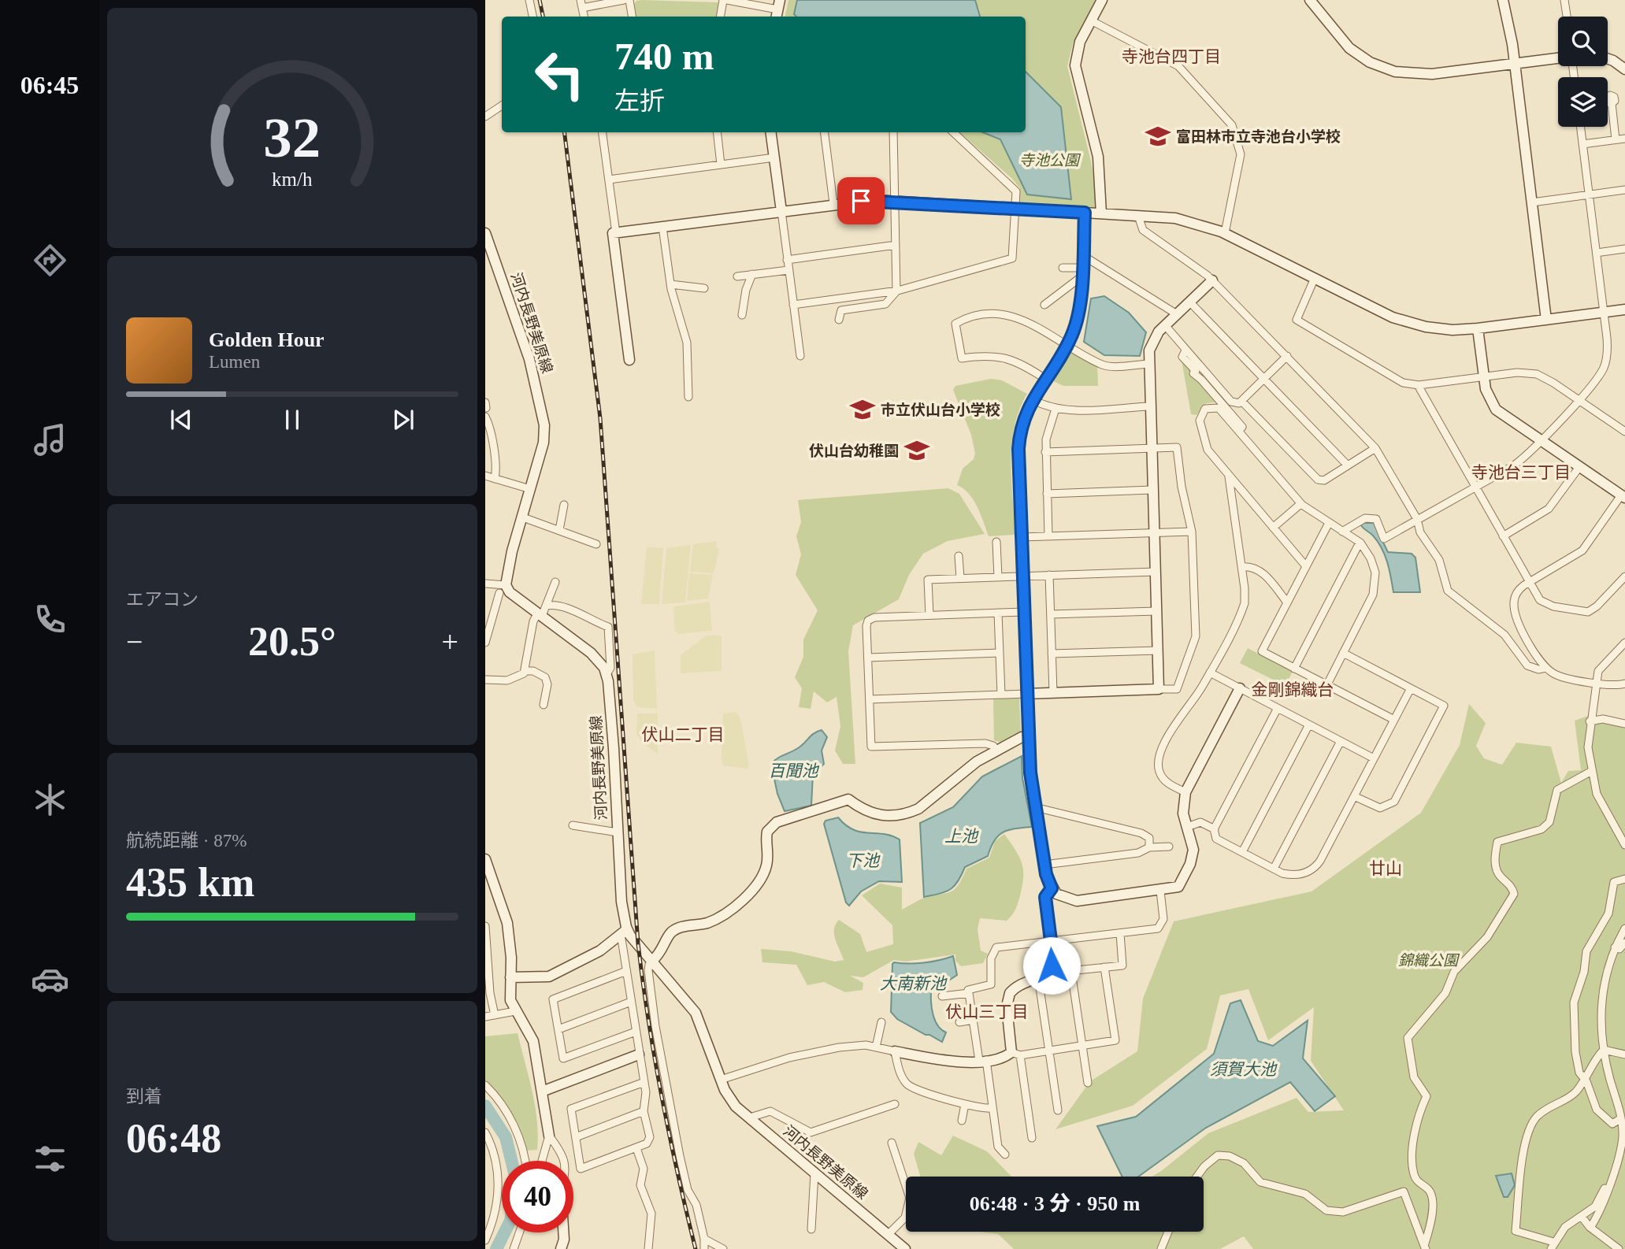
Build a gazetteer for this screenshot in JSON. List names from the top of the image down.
{
  "streets": {
    "street": ["河内長野美原線"]
  },
  "districts": [
    "寺池台四丁目",
    "寺池台三丁目",
    "金剛錦織台",
    "伏山二丁目",
    "廿山",
    "伏山三丁目"
  ],
  "water": [
    "百聞池",
    "上池",
    "下池",
    "大南新池",
    "須賀大池"
  ],
  "parks": ["寺池公園", "錦織公園"],
  "places": {
    "school or university": ["富田林市立寺池台小学校", "市立伏山台小学校", "伏山台幼稚園"]
  },
  "page": {
    "tabs": "06:45",
    "turn": ["740 m", "左折"],
    "song": ["Golden Hour", "Lumen"],
    "tile": [
      "エアコン",
      ["航続距離 · 87%", "435 km"],
      ["到着", "06:48"]
    ],
    "heat": ["−", "20.5°", "+"],
    "limit": "40",
    "trip": "06:48 · 3 分 · 950 m",
    "gauge": ["32", "km/h"]
  }
}
